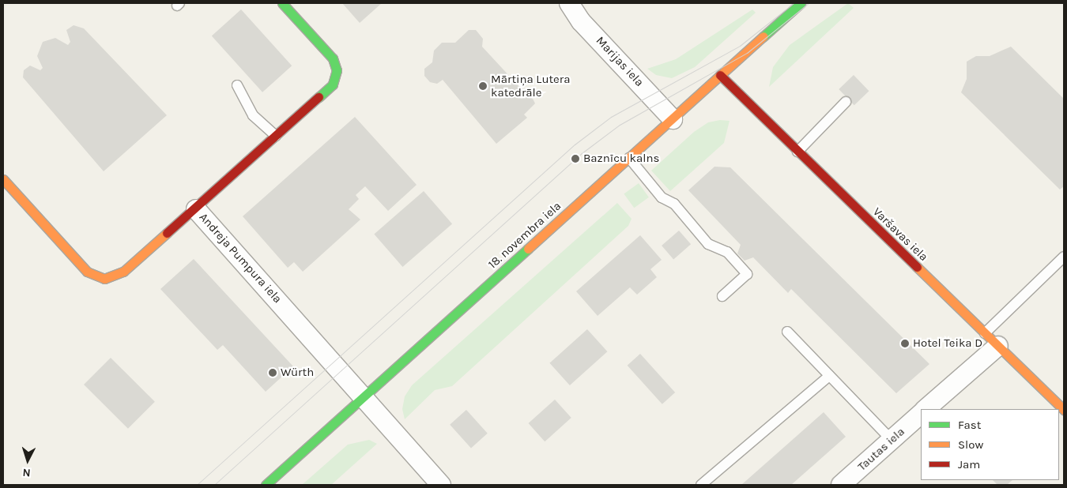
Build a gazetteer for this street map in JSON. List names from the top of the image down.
{
  "streets": {
    "street": [
      "Marijas iela",
      "Varšavas iela",
      "18. novembra iela",
      "Andreja Pumpura iela",
      "Tautas iela"
    ]
  },
  "crossings": [
    ["Marijas iela", "18. novembra iela"],
    ["Varšavas iela", "18. novembra iela"],
    ["18. novembra iela", "Andreja Pumpura iela"]
  ],
  "places": [
    "Mārtiņa Lutera katedrāle",
    "Baznīcu kalns",
    "Hotel Teika D",
    "Würth"
  ],
  "legend": ["Fast", "Slow", "Jam"],
  "north": "bottom"
}
